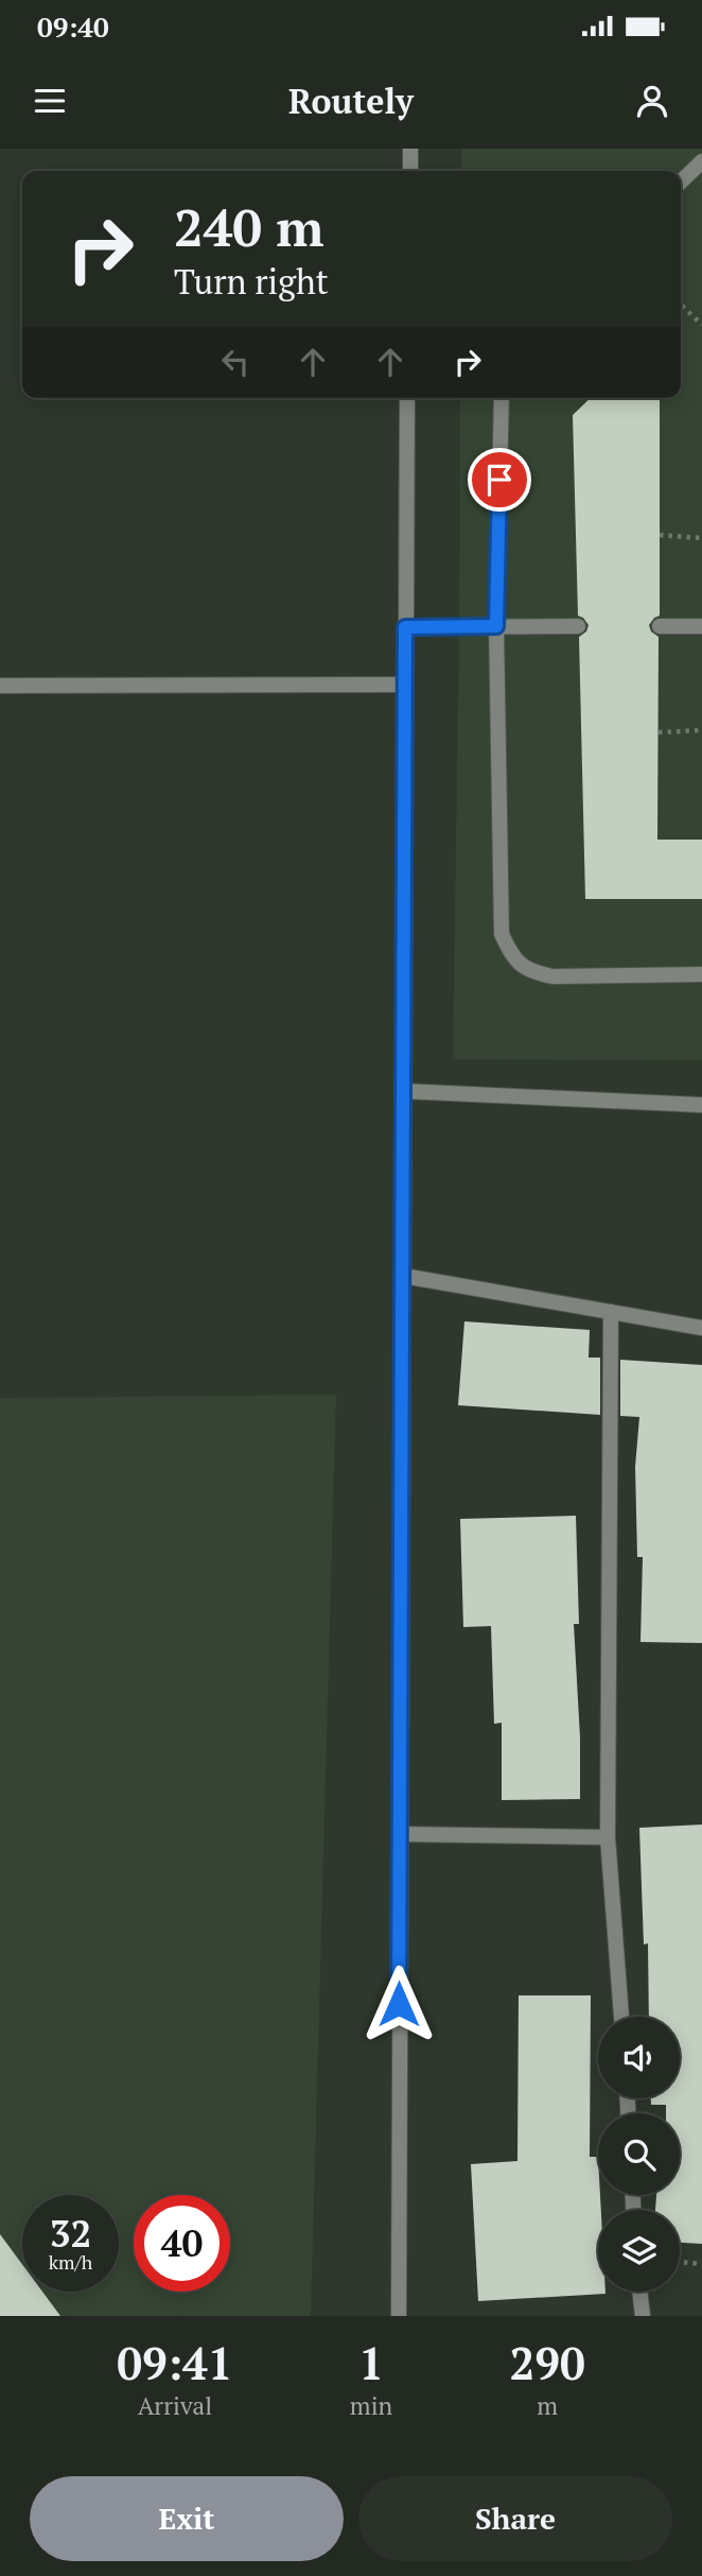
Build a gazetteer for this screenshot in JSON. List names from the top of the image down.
{
  "page": {
    "status": "09:40",
    "header": "Routely",
    "turn": ["240 m", "Turn right"],
    "speed": "32 km/h",
    "limit": "40",
    "eta": [
      "09:41",
      "Arrival",
      "1",
      "min",
      "290",
      "m"
    ],
    "buttons": ["Exit", "Share"]
  }
}
